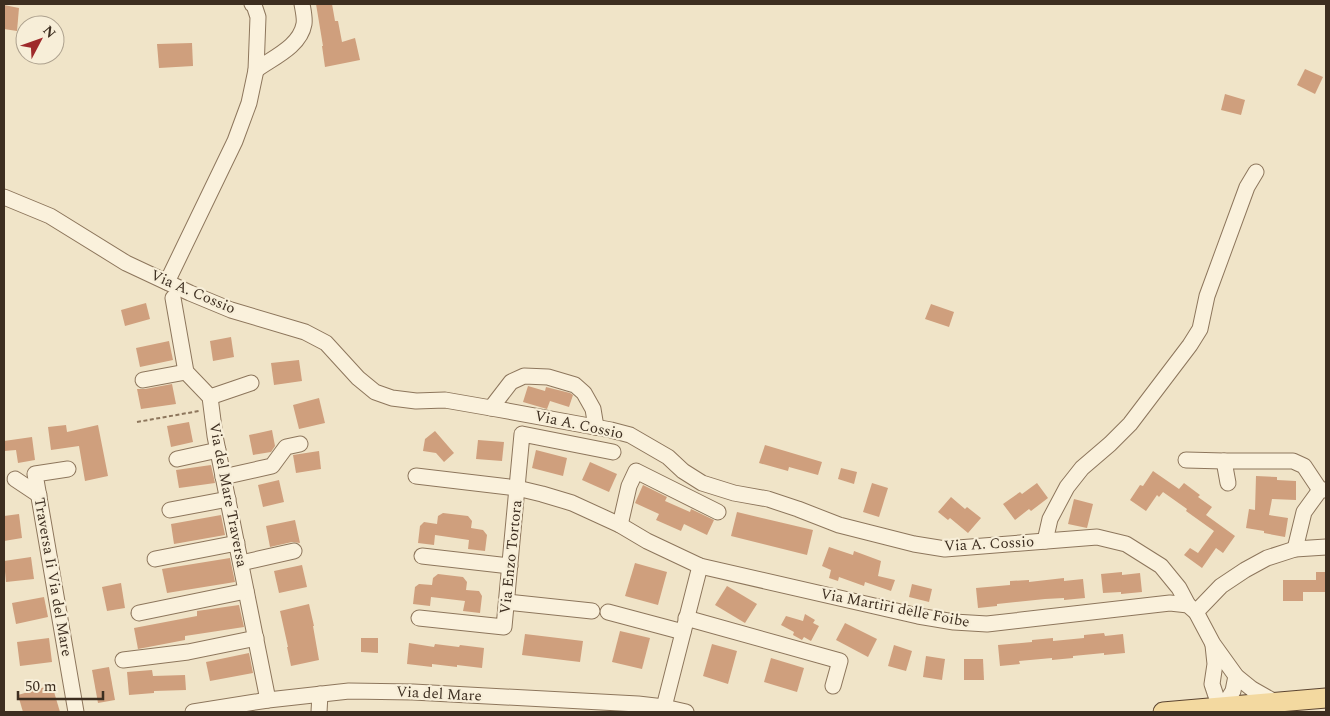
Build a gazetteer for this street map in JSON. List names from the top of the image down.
{
  "streets": {
    "street": [
      "Via A. Cossio",
      "Via del Mare Traversa",
      "Via Enzo Tortora",
      "Traversa Ii Via del Mare",
      "Via Martiri delle Foibe",
      "Via del Mare"
    ]
  },
  "crossings": [
    ["Via A. Cossio", "Via Martiri delle Foibe"],
    ["Via del Mare Traversa", "Via del Mare"],
    ["Via Enzo Tortora", "Via Martiri delle Foibe"]
  ],
  "scale_bar": "50 m",
  "north": "top right"
}
